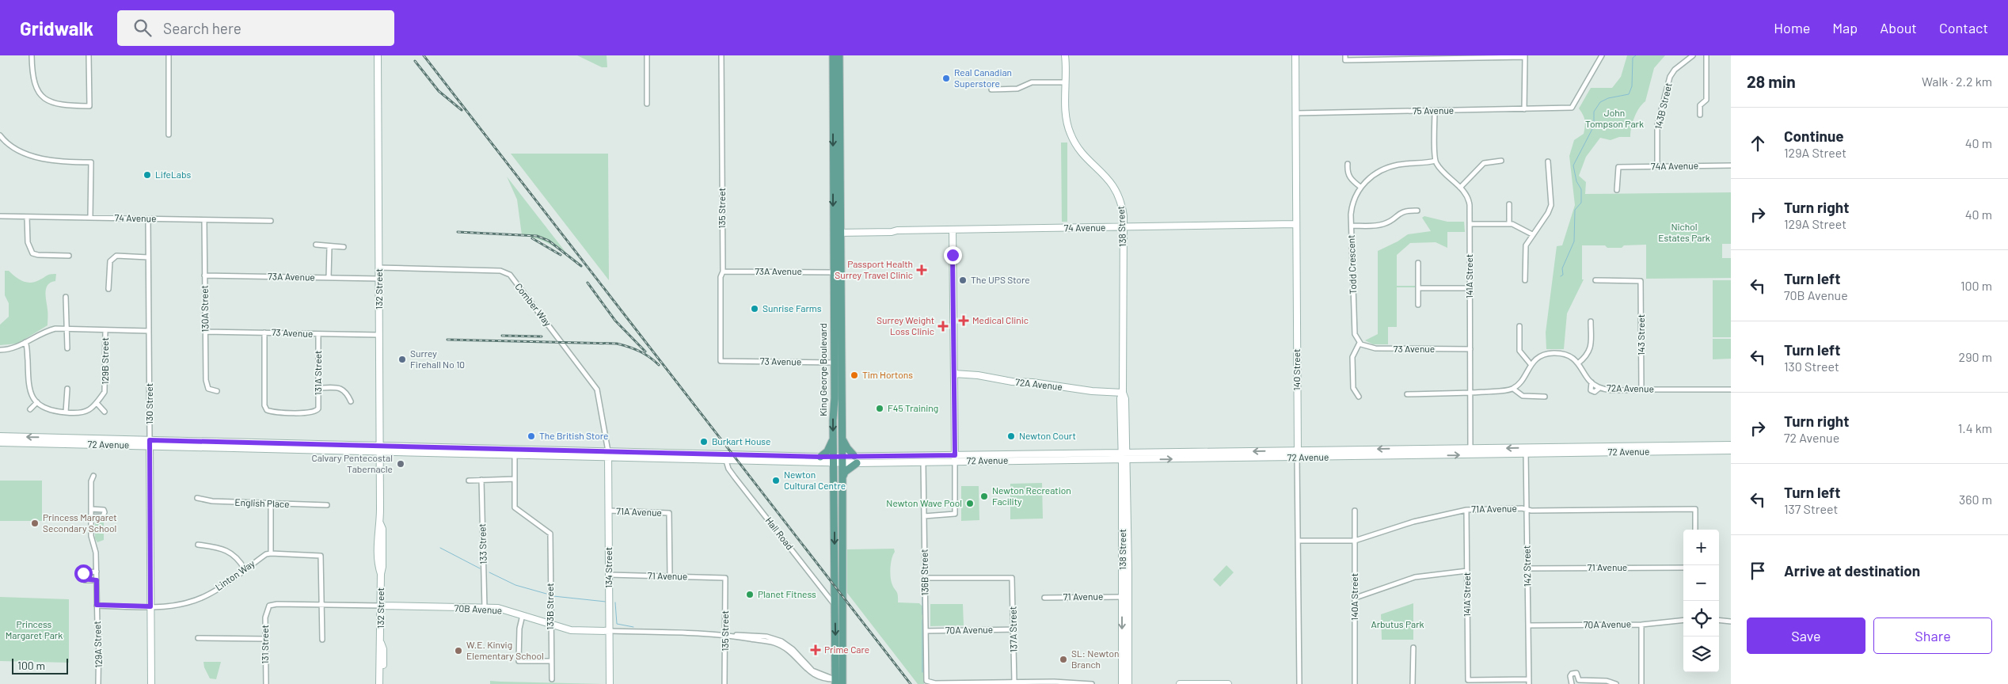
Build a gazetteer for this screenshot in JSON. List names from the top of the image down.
{
  "streets": {
    "main road": [
      "74 Avenue",
      "138 Street",
      "132 Street",
      "King George Boulevard",
      "140 Street",
      "72A Avenue",
      "130 Street",
      "72 Avenue",
      "134 Street",
      "70B Avenue"
    ],
    "street": [
      "143B Street",
      "75 Avenue",
      "74A Avenue",
      "135 Street",
      "Todd Crescent",
      "73A Avenue",
      "141A Street",
      "Comber Way",
      "130A Street",
      "73 Avenue",
      "143 Street",
      "129B Street",
      "131A Street",
      "English Place",
      "71A Avenue",
      "Hall Road",
      "133 Street",
      "142 Street",
      "71 Avenue",
      "136B Street",
      "Linton Way",
      "140A Street",
      "133B Street",
      "70A Avenue",
      "137A Street",
      "129A Street",
      "131 Street"
    ]
  },
  "crossings": [
    ["143B Street", "74A Avenue"],
    ["75 Avenue", "140 Street"],
    ["135 Street", "73A Avenue"],
    ["135 Street", "73 Avenue"],
    ["135 Street", "71 Avenue"],
    ["135 Street", "70B Avenue"],
    ["74 Avenue", "138 Street"],
    ["74 Avenue", "130A Street"],
    ["74 Avenue", "King George Boulevard"],
    ["74 Avenue", "140 Street"],
    ["74 Avenue", "130 Street"],
    ["138 Street", "72A Avenue"],
    ["138 Street", "72 Avenue"],
    ["138 Street", "71 Avenue"],
    ["Todd Crescent", "141A Street"],
    ["Todd Crescent", "73 Avenue"],
    ["73A Avenue", "132 Street"],
    ["73A Avenue", "130A Street"],
    ["73A Avenue", "King George Boulevard"],
    ["141A Street", "73 Avenue"],
    ["141A Street", "72 Avenue"],
    ["141A Street", "71A Avenue"],
    ["141A Street", "142 Street"],
    ["132 Street", "Comber Way"],
    ["132 Street", "73 Avenue"],
    ["132 Street", "72 Avenue"],
    ["132 Street", "70B Avenue"],
    ["Comber Way", "72 Avenue"],
    ["Comber Way", "134 Street"],
    ["130A Street", "73 Avenue"],
    ["73 Avenue", "King George Boulevard"],
    ["73 Avenue", "131A Street"],
    ["143 Street", "72A Avenue"],
    ["King George Boulevard", "72 Avenue"],
    ["King George Boulevard", "Hall Road"],
    ["King George Boulevard", "70B Avenue"],
    ["140 Street", "72 Avenue"],
    ["140 Street", "71A Avenue"],
    ["130 Street", "72 Avenue"],
    ["130 Street", "Linton Way"],
    ["72 Avenue", "Hall Road"],
    ["72 Avenue", "142 Street"],
    ["72 Avenue", "134 Street"],
    ["72 Avenue", "136B Street"],
    ["71A Avenue", "142 Street"],
    ["71A Avenue", "134 Street"],
    ["71A Avenue", "71 Avenue"],
    ["71A Avenue", "140A Street"],
    ["133 Street", "70B Avenue"],
    ["142 Street", "71 Avenue"],
    ["142 Street", "70A Avenue"],
    ["134 Street", "71 Avenue"],
    ["134 Street", "70B Avenue"],
    ["136B Street", "70A Avenue"],
    ["136B Street", "137A Street"],
    ["133B Street", "70B Avenue"],
    ["70B Avenue", "131 Street"],
    ["70A Avenue", "137A Street"]
  ],
  "parks": [
    "John Tompson Park",
    "Nichol Estates Park",
    "Princess Margaret Park",
    "Arbutus Park"
  ],
  "places": {
    "other": [
      "Real Canadian Superstore",
      "LifeLabs",
      "The UPS Store",
      "Sunrise Farms",
      "Surrey Firehall No 10",
      "Tim Hortons",
      "F45 Training",
      "The British Store",
      "Newton Court",
      "Burkart House",
      "Calvary Pentecostal Tabernacle",
      "Newton Cultural Centre",
      "Newton Recreation Facility",
      "Newton Wave Pool",
      "Princess Margaret Secondary School",
      "Planet Fitness",
      "W.E. Kinvig Elementary School",
      "SL: Newton Branch"
    ],
    "health": [
      "Passport Health Surrey Travel Clinic",
      "Medical Clinic",
      "Surrey Weight Loss Clinic",
      "Prime Care"
    ]
  },
  "scale_bar": "100 m",
  "page": {
    "header": "Gridwalk",
    "search": "Search here",
    "nav": [
      "Home",
      "Map",
      "About",
      "Contact"
    ],
    "heading": ["28 min", "Walk · 2.2 km"],
    "list": [
      ["Continue", "129A Street", "40 m"],
      ["Turn right", "129A Street", "40 m"],
      ["Turn left", "70B Avenue", "100 m"],
      ["Turn left", "130 Street", "290 m"],
      ["Turn right", "72 Avenue", "1.4 km"],
      ["Turn left", "137 Street", "360 m"],
      "Arrive at destination"
    ],
    "map_buttons": ["+", "−"],
    "buttons": ["Save", "Share"],
    "scale": "100 m"
  }
}
